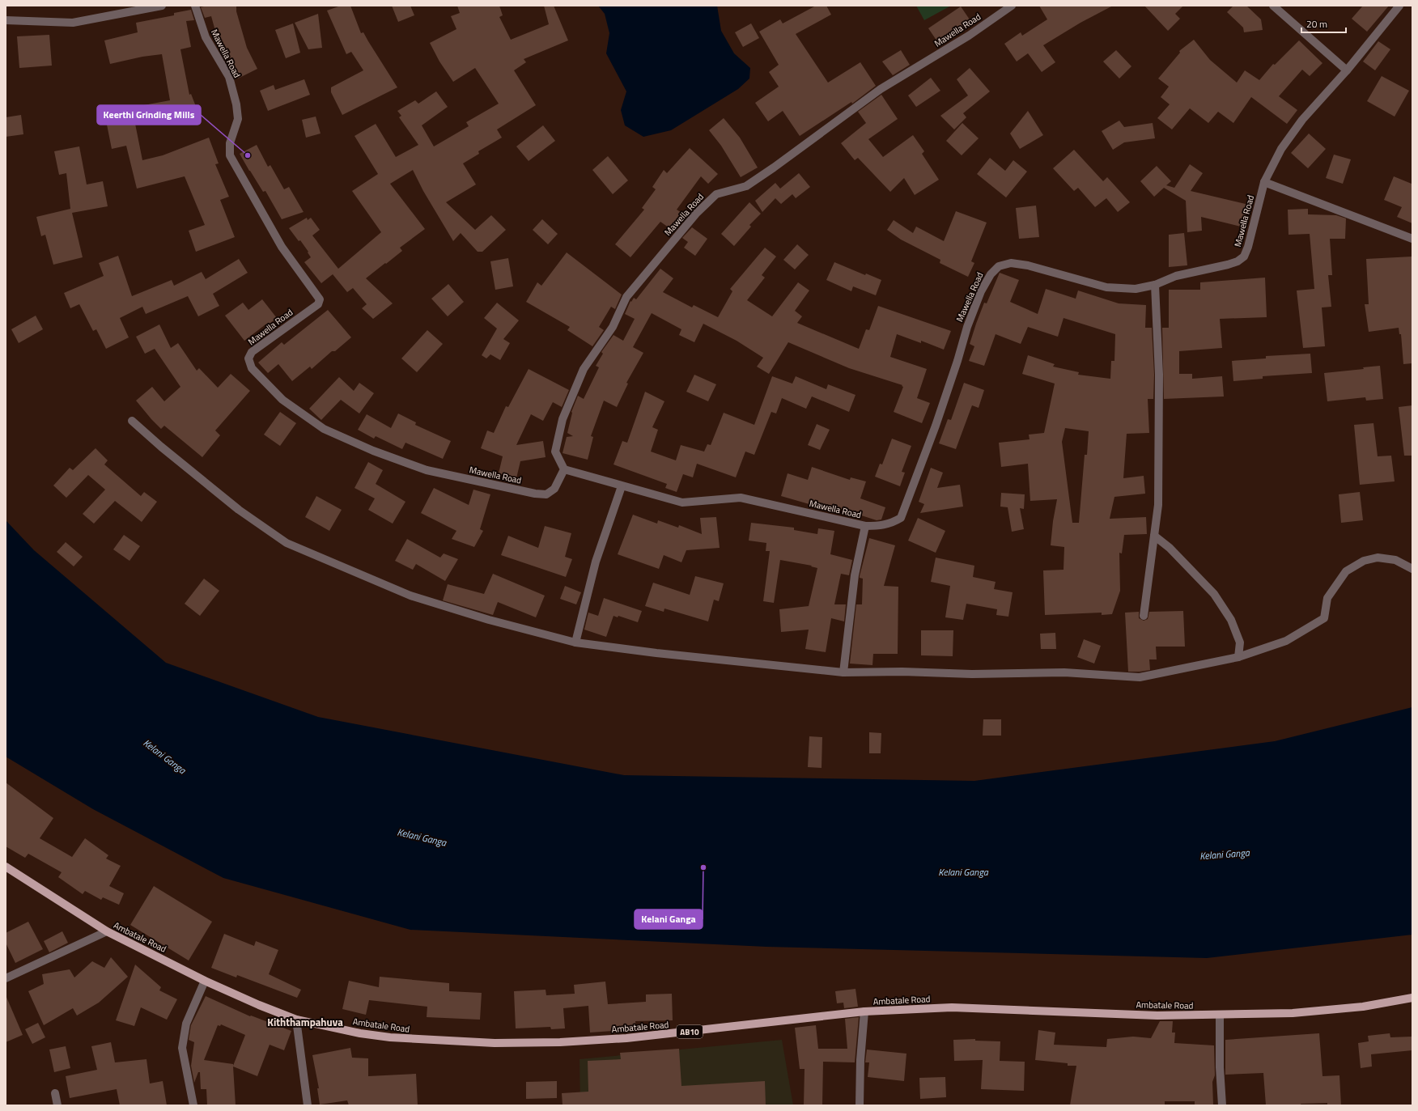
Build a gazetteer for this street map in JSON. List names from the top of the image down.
{
  "streets": {
    "main road": ["Ambatale Road", "AB10"],
    "street": ["Mawella Road"]
  },
  "districts": ["Kiththampahuva"],
  "water": ["Kelani Ganga"],
  "places": ["Keerthi Grinding Mills", "Kelani Ganga"],
  "scale_bar": "20 m"
}
